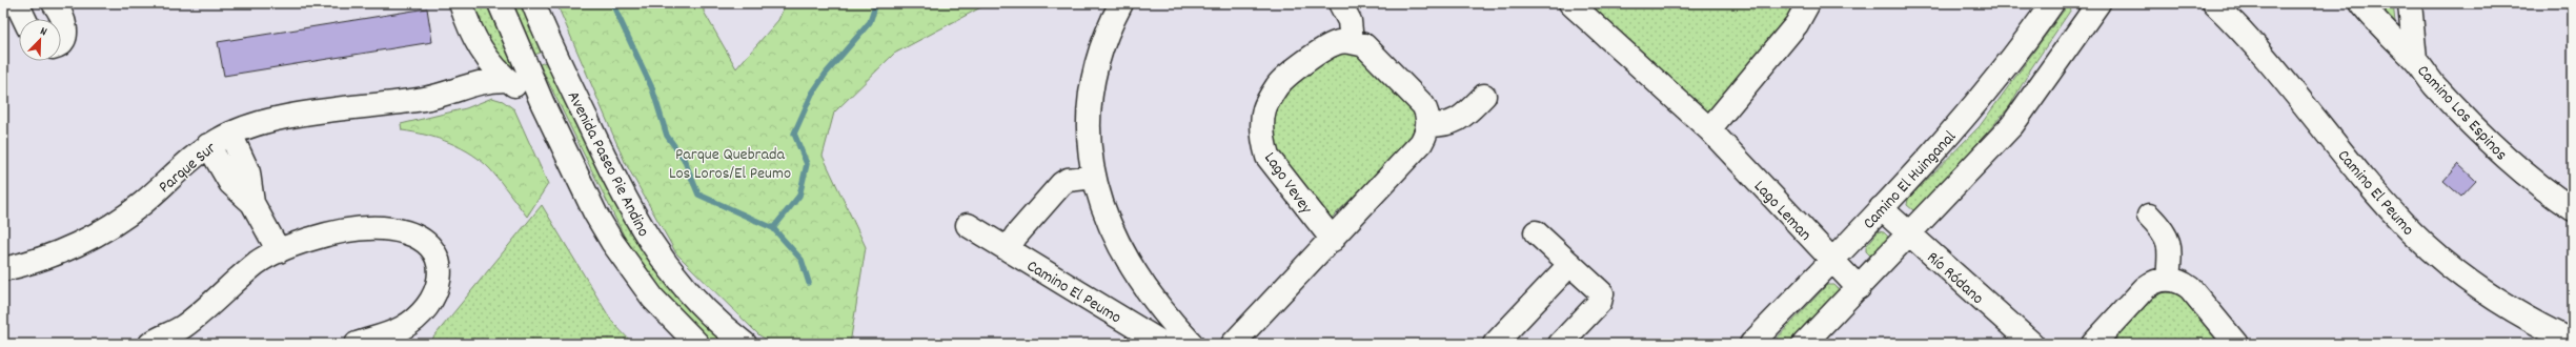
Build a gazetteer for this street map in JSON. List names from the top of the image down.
{
  "streets": {
    "street": [
      "Camino Los Espinos",
      "Avenida Paseo Pie Andino",
      "Parque Sur",
      "Camino El Huinganal",
      "Lago Vevey",
      "Camino El Peumo",
      "Lago Leman",
      "Río Ródano"
    ]
  },
  "crossings": [
    ["Camino El Huinganal", "Lago Leman"],
    ["Camino El Huinganal", "Río Ródano"]
  ],
  "parks": ["Parque Quebrada Los Loros/El Peumo"],
  "north": "top right"
}
